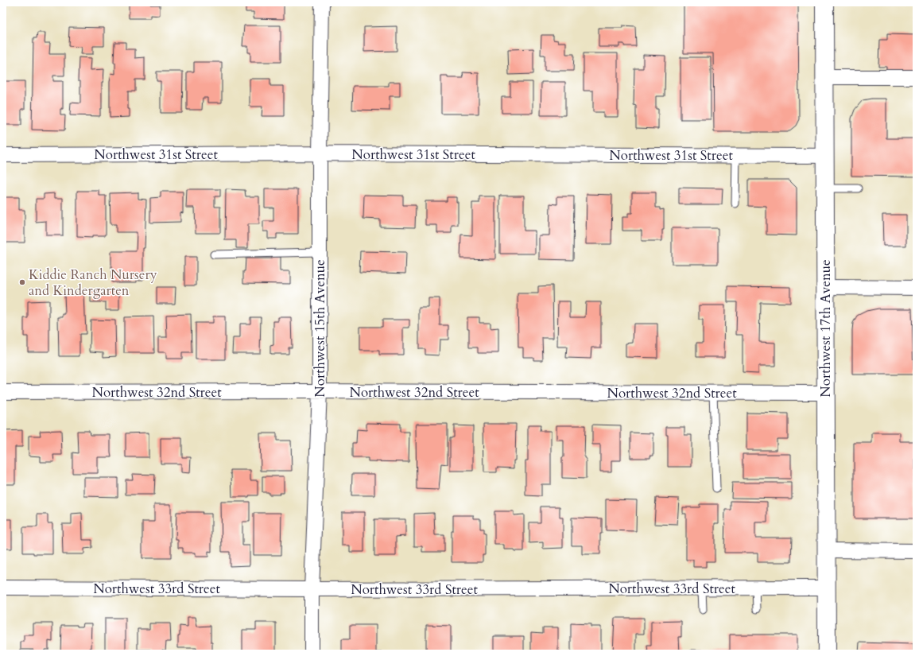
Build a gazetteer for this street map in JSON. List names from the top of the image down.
{
  "streets": {
    "main road": ["Northwest 17th Avenue"],
    "street": [
      "Northwest 31st Street",
      "Northwest 15th Avenue",
      "Northwest 32nd Street",
      "Northwest 33rd Street"
    ]
  },
  "crossings": [
    ["Northwest 31st Street", "Northwest 15th Avenue"],
    ["Northwest 31st Street", "Northwest 17th Avenue"],
    ["Northwest 15th Avenue", "Northwest 32nd Street"],
    ["Northwest 15th Avenue", "Northwest 33rd Street"],
    ["Northwest 17th Avenue", "Northwest 32nd Street"],
    ["Northwest 17th Avenue", "Northwest 33rd Street"]
  ],
  "places": ["Kiddie Ranch Nursery and Kindergarten"]
}
